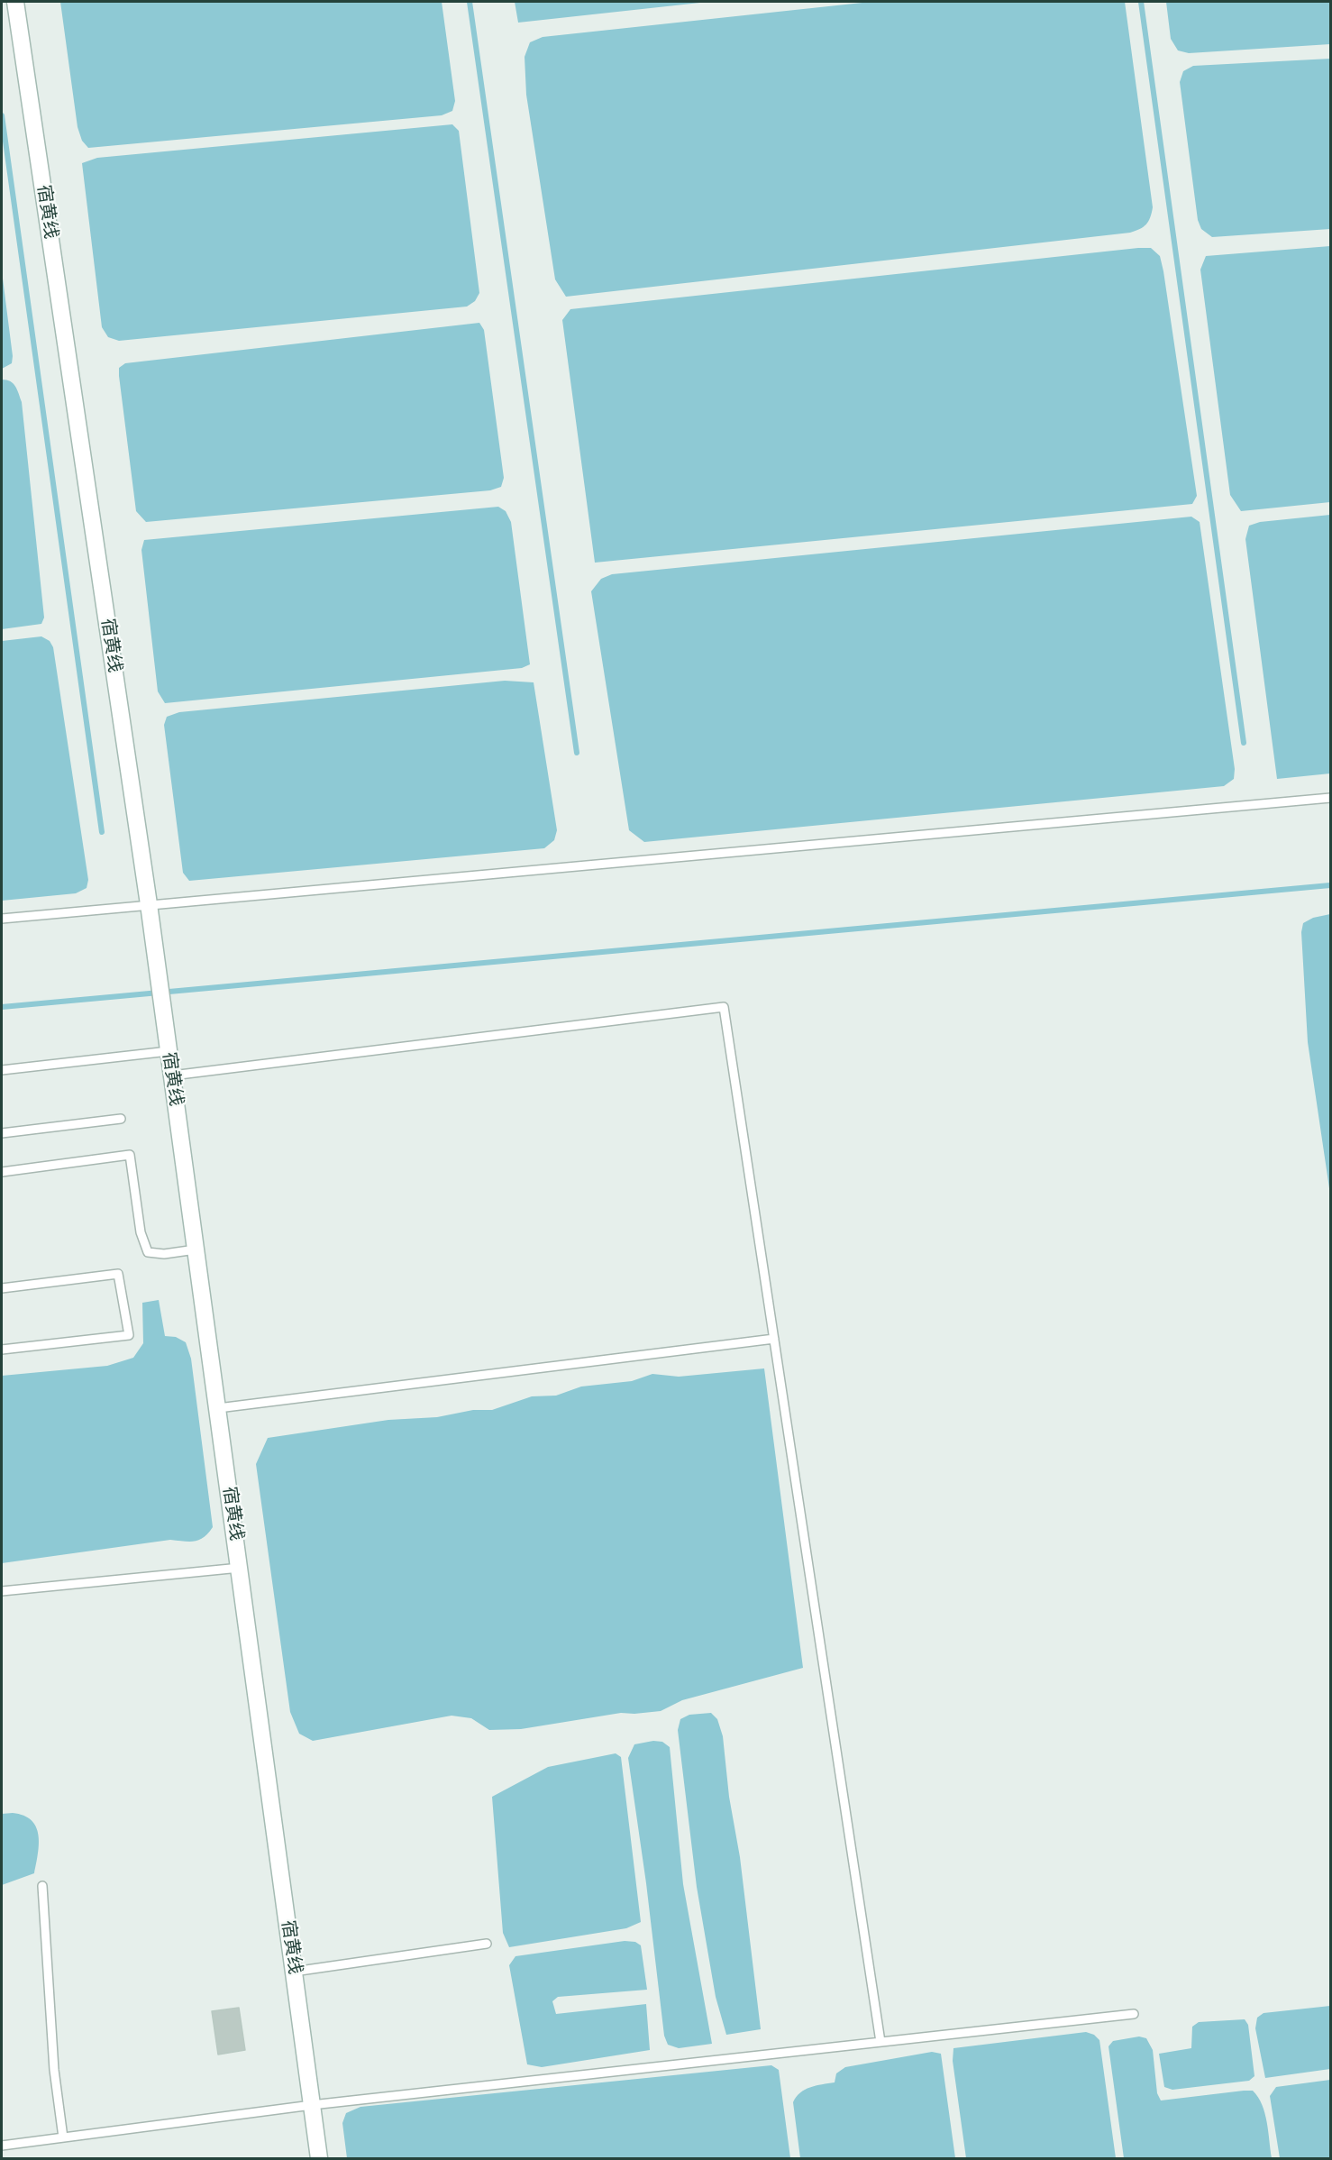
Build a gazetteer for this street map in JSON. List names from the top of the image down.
{
  "streets": {
    "main road": ["宿黄线"]
  }
}
